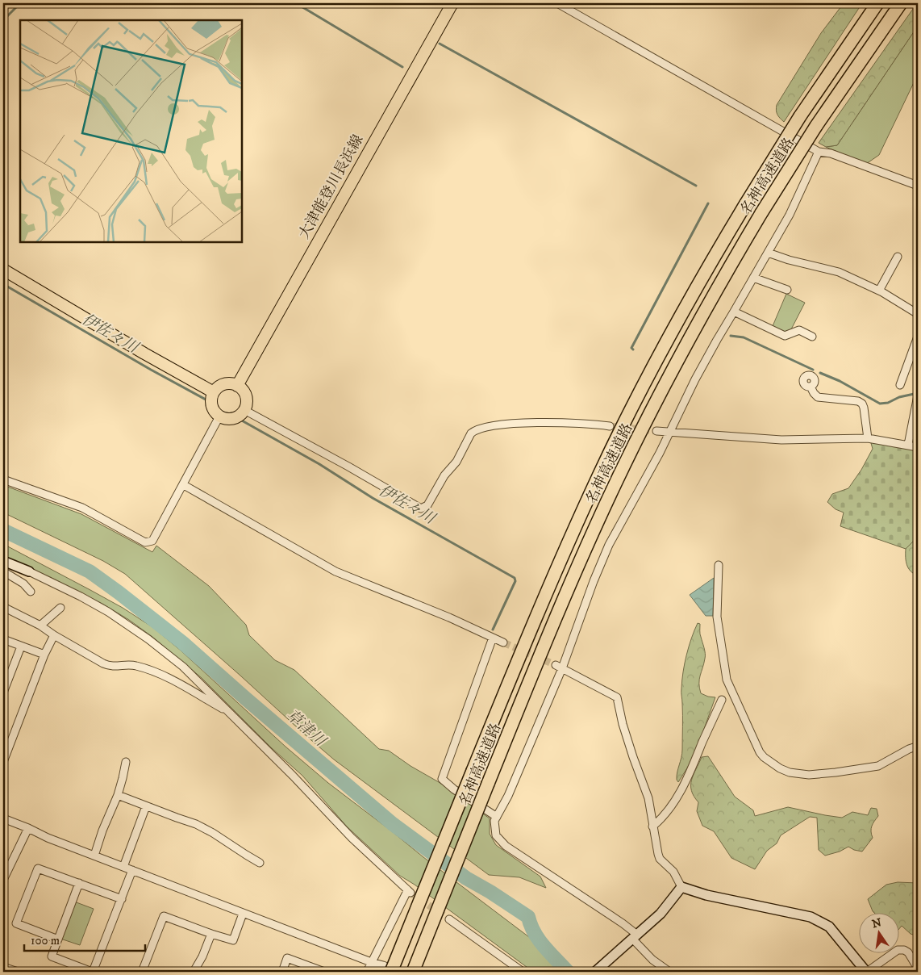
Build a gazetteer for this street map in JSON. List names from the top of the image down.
{
  "streets": {
    "highway": ["名神高速道路"],
    "main road": ["大津能登川長浜線"]
  },
  "water": ["伊佐々川", "草津川"],
  "scale_bar": "100 m",
  "north": "top"
}
